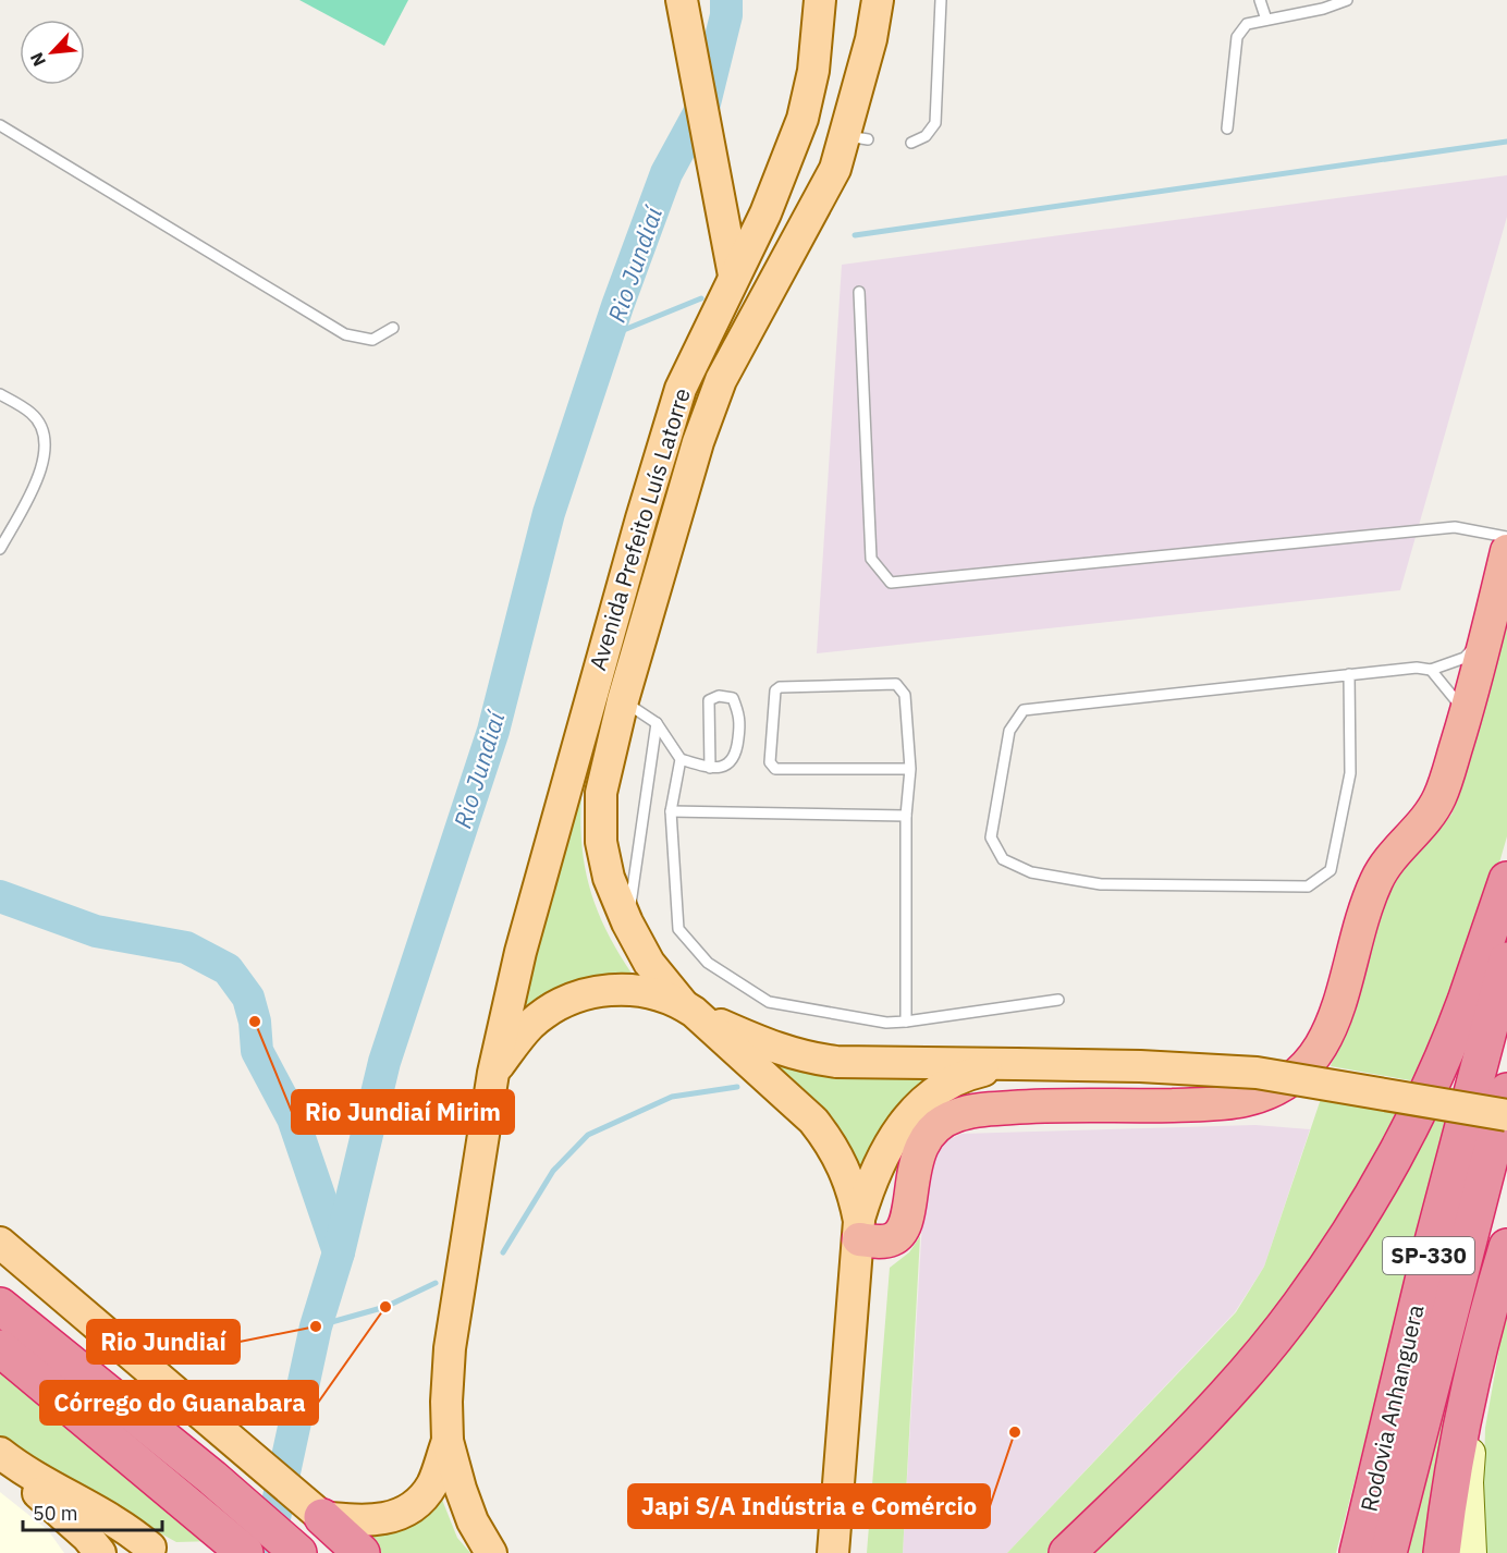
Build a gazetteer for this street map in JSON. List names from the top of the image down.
{
  "streets": {
    "highway": ["SP-330", "Rodovia Anhanguera"],
    "main road": ["Avenida Prefeito Luís Latorre"]
  },
  "water": ["Rio Jundiaí"],
  "places": [
    "Rio Jundiaí Mirim",
    "Córrego do Guanabara",
    "Rio Jundiaí",
    "Japi S/A Indústria e Comércio"
  ],
  "scale_bar": "50 m",
  "north": "bottom left"
}
